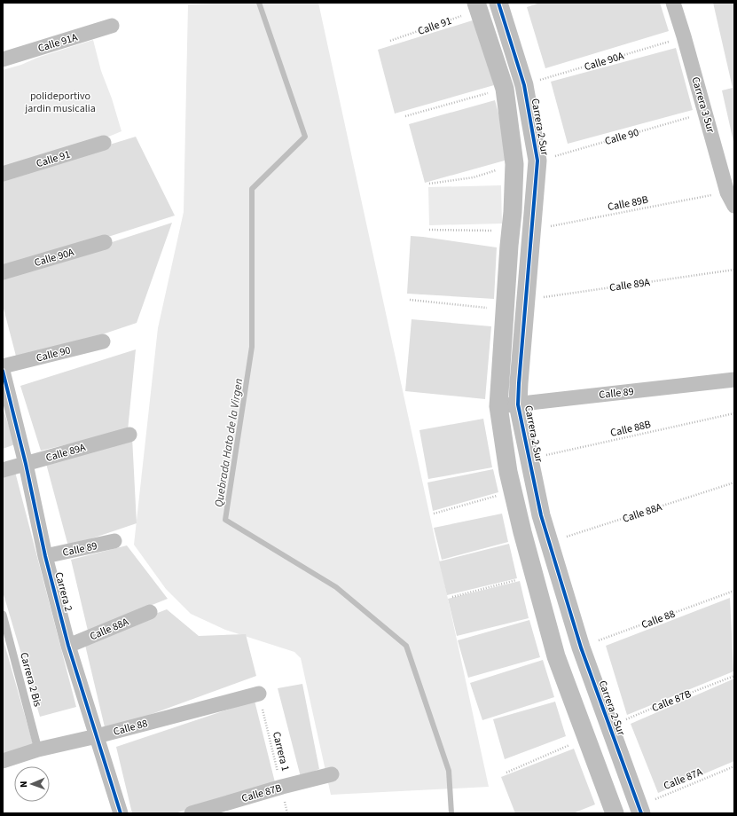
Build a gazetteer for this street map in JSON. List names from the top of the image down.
{
  "streets": {
    "street": [
      "Calle 91",
      "Calle 91A",
      "Calle 90A",
      "Carrera 3 Sur",
      "Carrera 2 Sur",
      "Calle 90",
      "Calle 89A",
      "Calle 89",
      "Calle 88A",
      "Carrera 2",
      "Calle 88",
      "Calle 87B"
    ],
    "lane": ["Carrera 2 Bis"],
    "path": [
      "Calle 89B",
      "Calle 88B",
      "Carrera 1",
      "Calle 87A"
    ]
  },
  "crossings": [
    ["Calle 90A", "Carrera 3 Sur"],
    ["Calle 90A", "Carrera 2 Sur"],
    ["Carrera 3 Sur", "Calle 90"],
    ["Carrera 3 Sur", "Calle 89B"],
    ["Carrera 2 Sur", "Calle 90"],
    ["Carrera 2 Sur", "Calle 89B"],
    ["Carrera 2 Sur", "Calle 89A"],
    ["Carrera 2 Sur", "Calle 89"],
    ["Carrera 2 Sur", "Calle 88B"],
    ["Carrera 2 Sur", "Calle 88A"],
    ["Carrera 2 Sur", "Calle 88"],
    ["Carrera 2 Sur", "Calle 87B"],
    ["Carrera 2 Sur", "Calle 87A"],
    ["Calle 89A", "Carrera 2"],
    ["Calle 89", "Carrera 2"],
    ["Calle 88A", "Carrera 2"],
    ["Carrera 2", "Calle 88"],
    ["Calle 88", "Carrera 2 Bis"],
    ["Calle 88", "Carrera 1"],
    ["Calle 87B", "Carrera 1"]
  ],
  "water": ["Quebrada Hato de la Virgen"],
  "parks": ["polideportivo jardin musicalia"],
  "north": "left"
}
